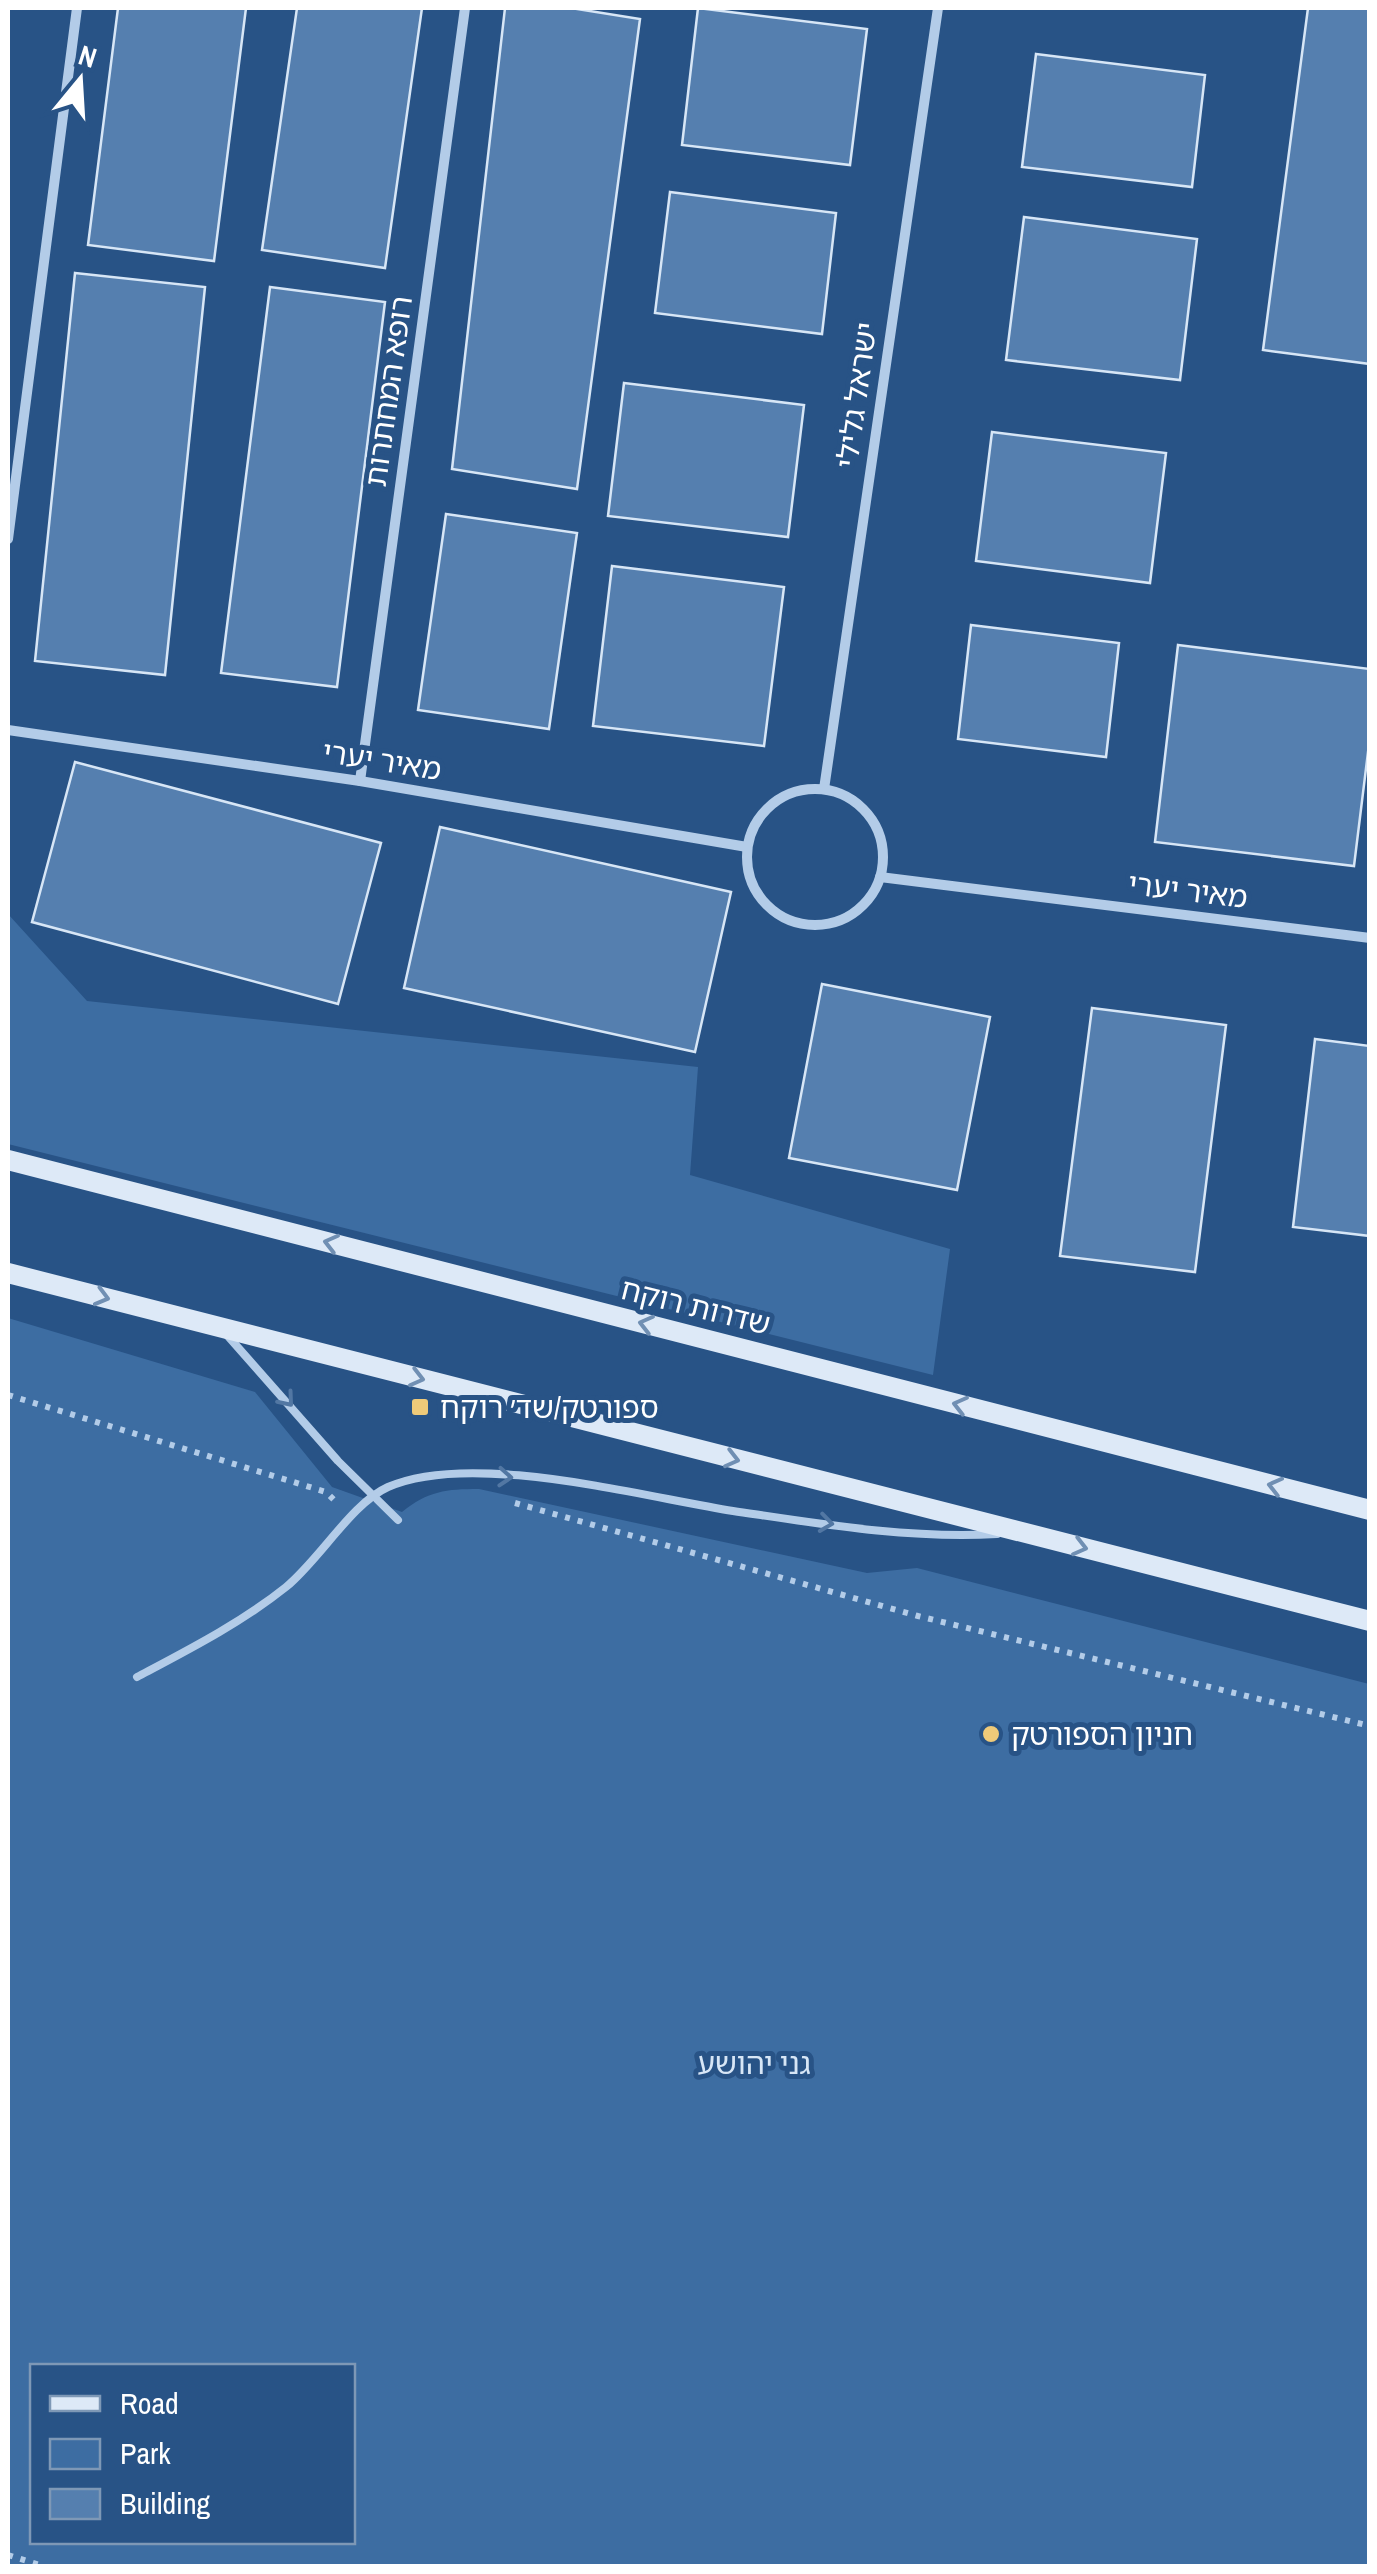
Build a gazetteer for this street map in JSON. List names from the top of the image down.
{
  "streets": {
    "main road": ["שדרות רוקח"],
    "street": ["רופא המחתרות", "ישראל גלילי", "מאיר יערי"]
  },
  "crossings": [
    ["רופא המחתרות", "מאיר יערי"],
    ["ישראל גלילי", "מאיר יערי"]
  ],
  "parks": ["גני יהושע"],
  "places": {
    "transit": ["ספורטק/שד׳ רוקח"],
    "other": ["חניון הספורטק"]
  },
  "legend": ["Road", "Park", "Building"],
  "north": "top"
}
